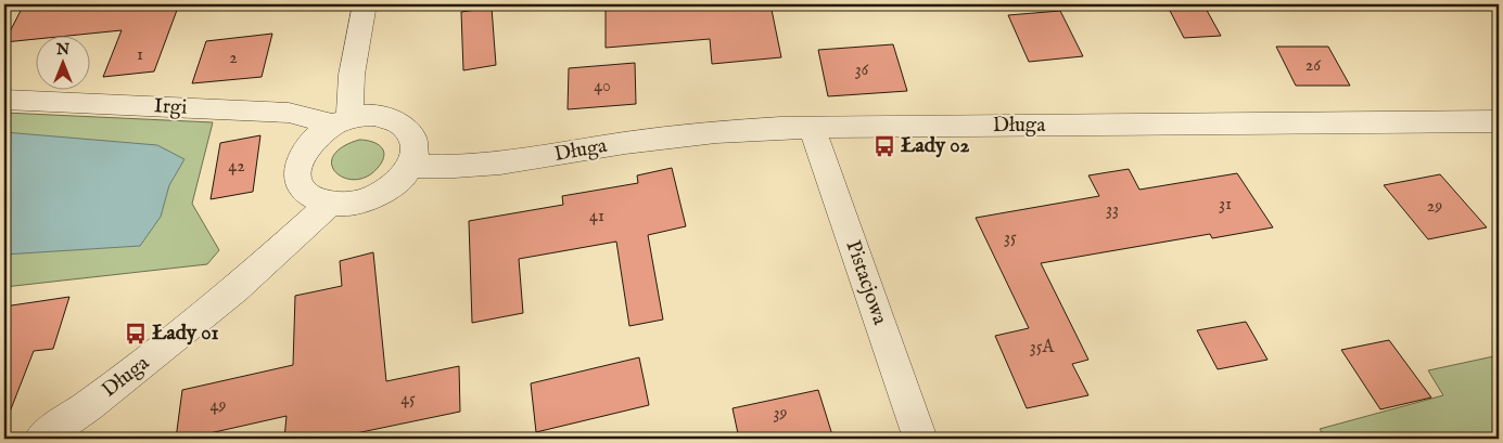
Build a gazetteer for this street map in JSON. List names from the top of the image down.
{
  "streets": {
    "street": ["Irgi", "Długa", "Pistacjowa"]
  },
  "crossings": [
    ["Irgi", "Długa"],
    ["Długa", "Pistacjowa"]
  ],
  "places": {
    "bus stop": ["Łady 02", "Łady 01"]
  },
  "house_numbers": [
    "1",
    "2",
    "26",
    "36",
    "40",
    "42",
    "31",
    "29",
    "33",
    "41",
    "35",
    "35A",
    "45",
    "49",
    "39"
  ],
  "north": "top"
}
